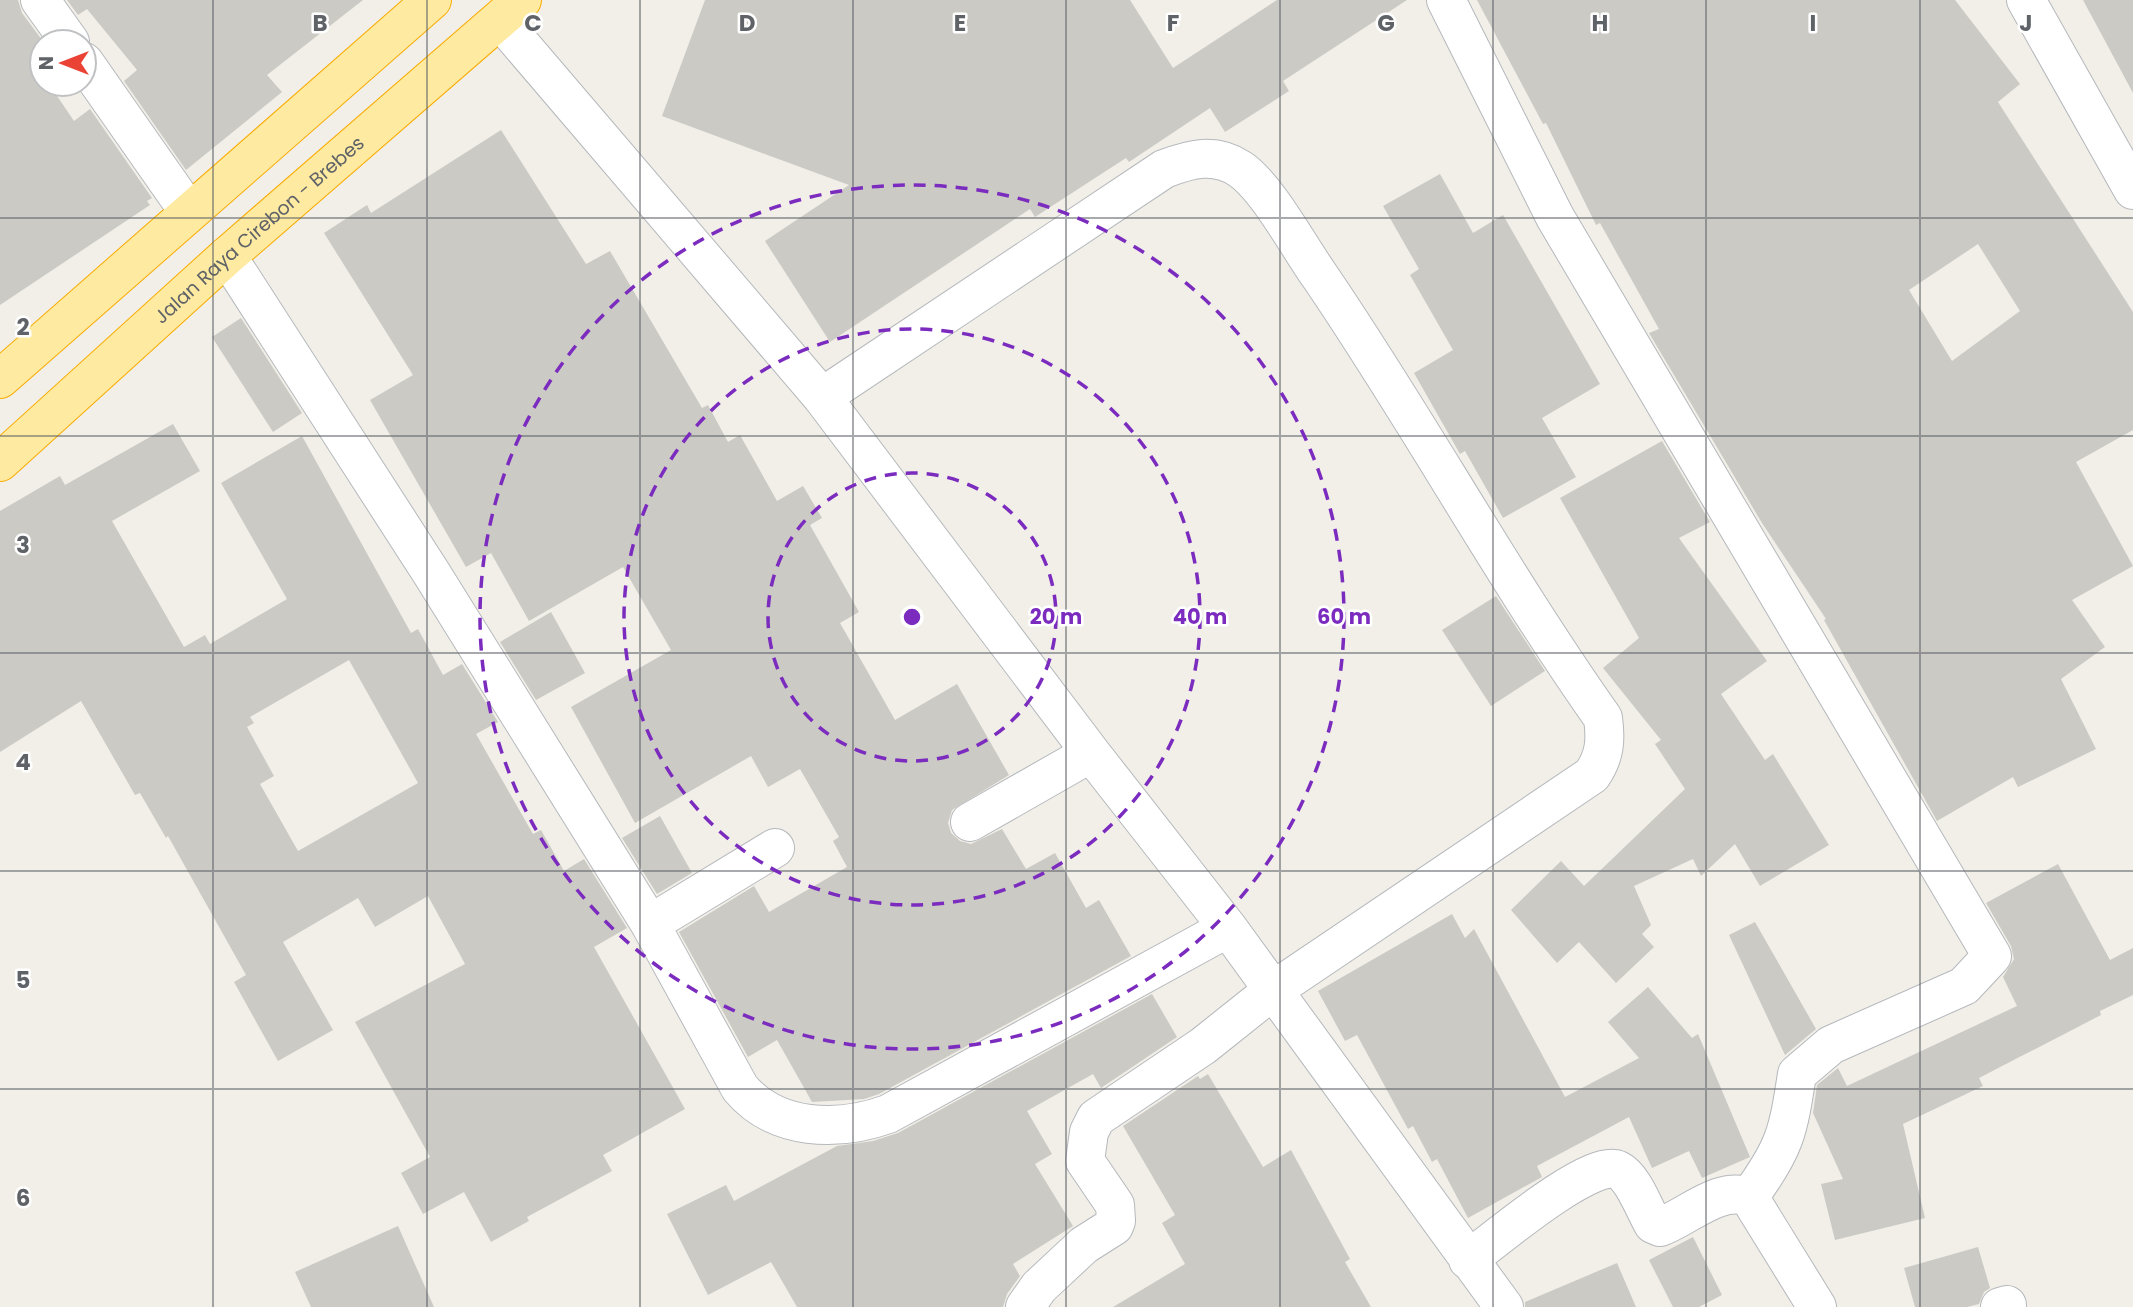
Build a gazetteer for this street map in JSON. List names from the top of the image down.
{
  "streets": {
    "highway": ["Jalan Raya Cirebon - Brebes"]
  },
  "north": "left",
  "grid": {
    "columns": [
      "B",
      "C",
      "D",
      "E",
      "F",
      "G",
      "H",
      "I",
      "J"
    ],
    "rows": [
      "2",
      "3",
      "4",
      "5",
      "6"
    ]
  },
  "rings": ["20 m", "40 m", "60 m"]
}
